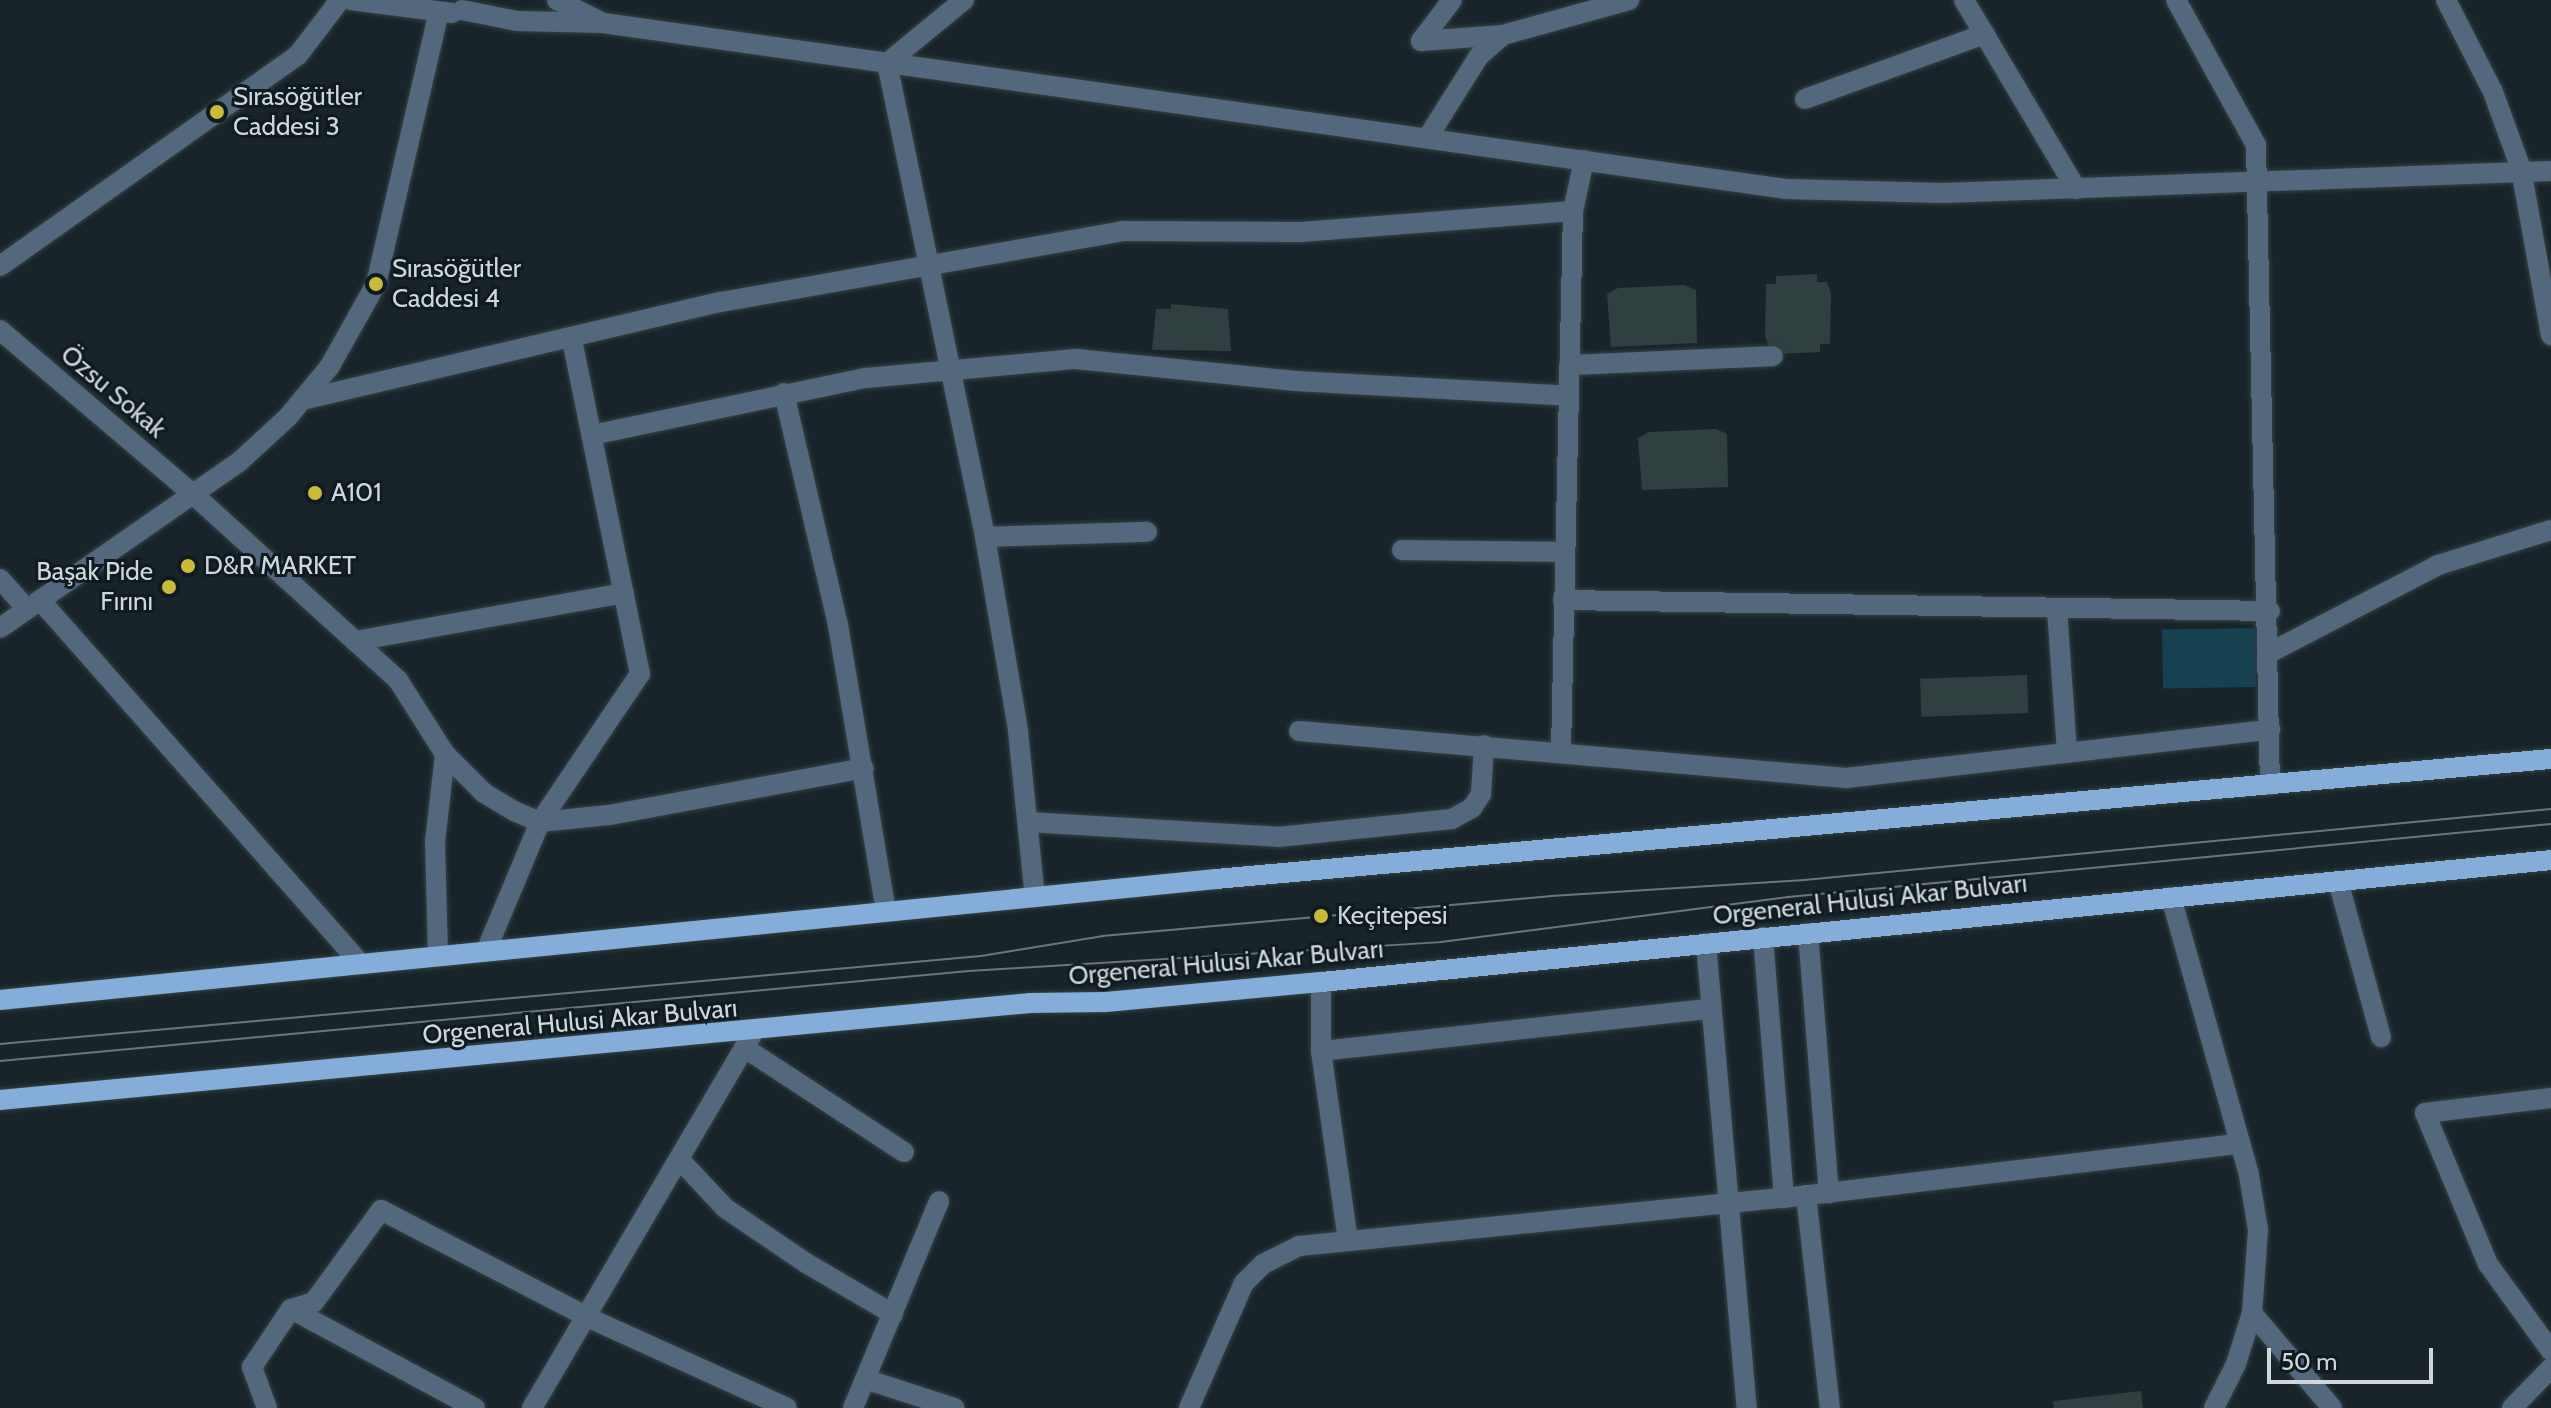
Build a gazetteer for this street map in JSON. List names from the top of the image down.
{
  "streets": {
    "main road": ["Orgeneral Hulusi Akar Bulvarı"],
    "street": ["Özsu Sokak"]
  },
  "places": [
    "Sırasöğütler Caddesi 3",
    "Sırasöğütler Caddesi 4",
    "A101",
    "D&R MARKET",
    "Başak Pide Fırını",
    "Keçitepesi"
  ],
  "scale_bar": "50 m"
}
